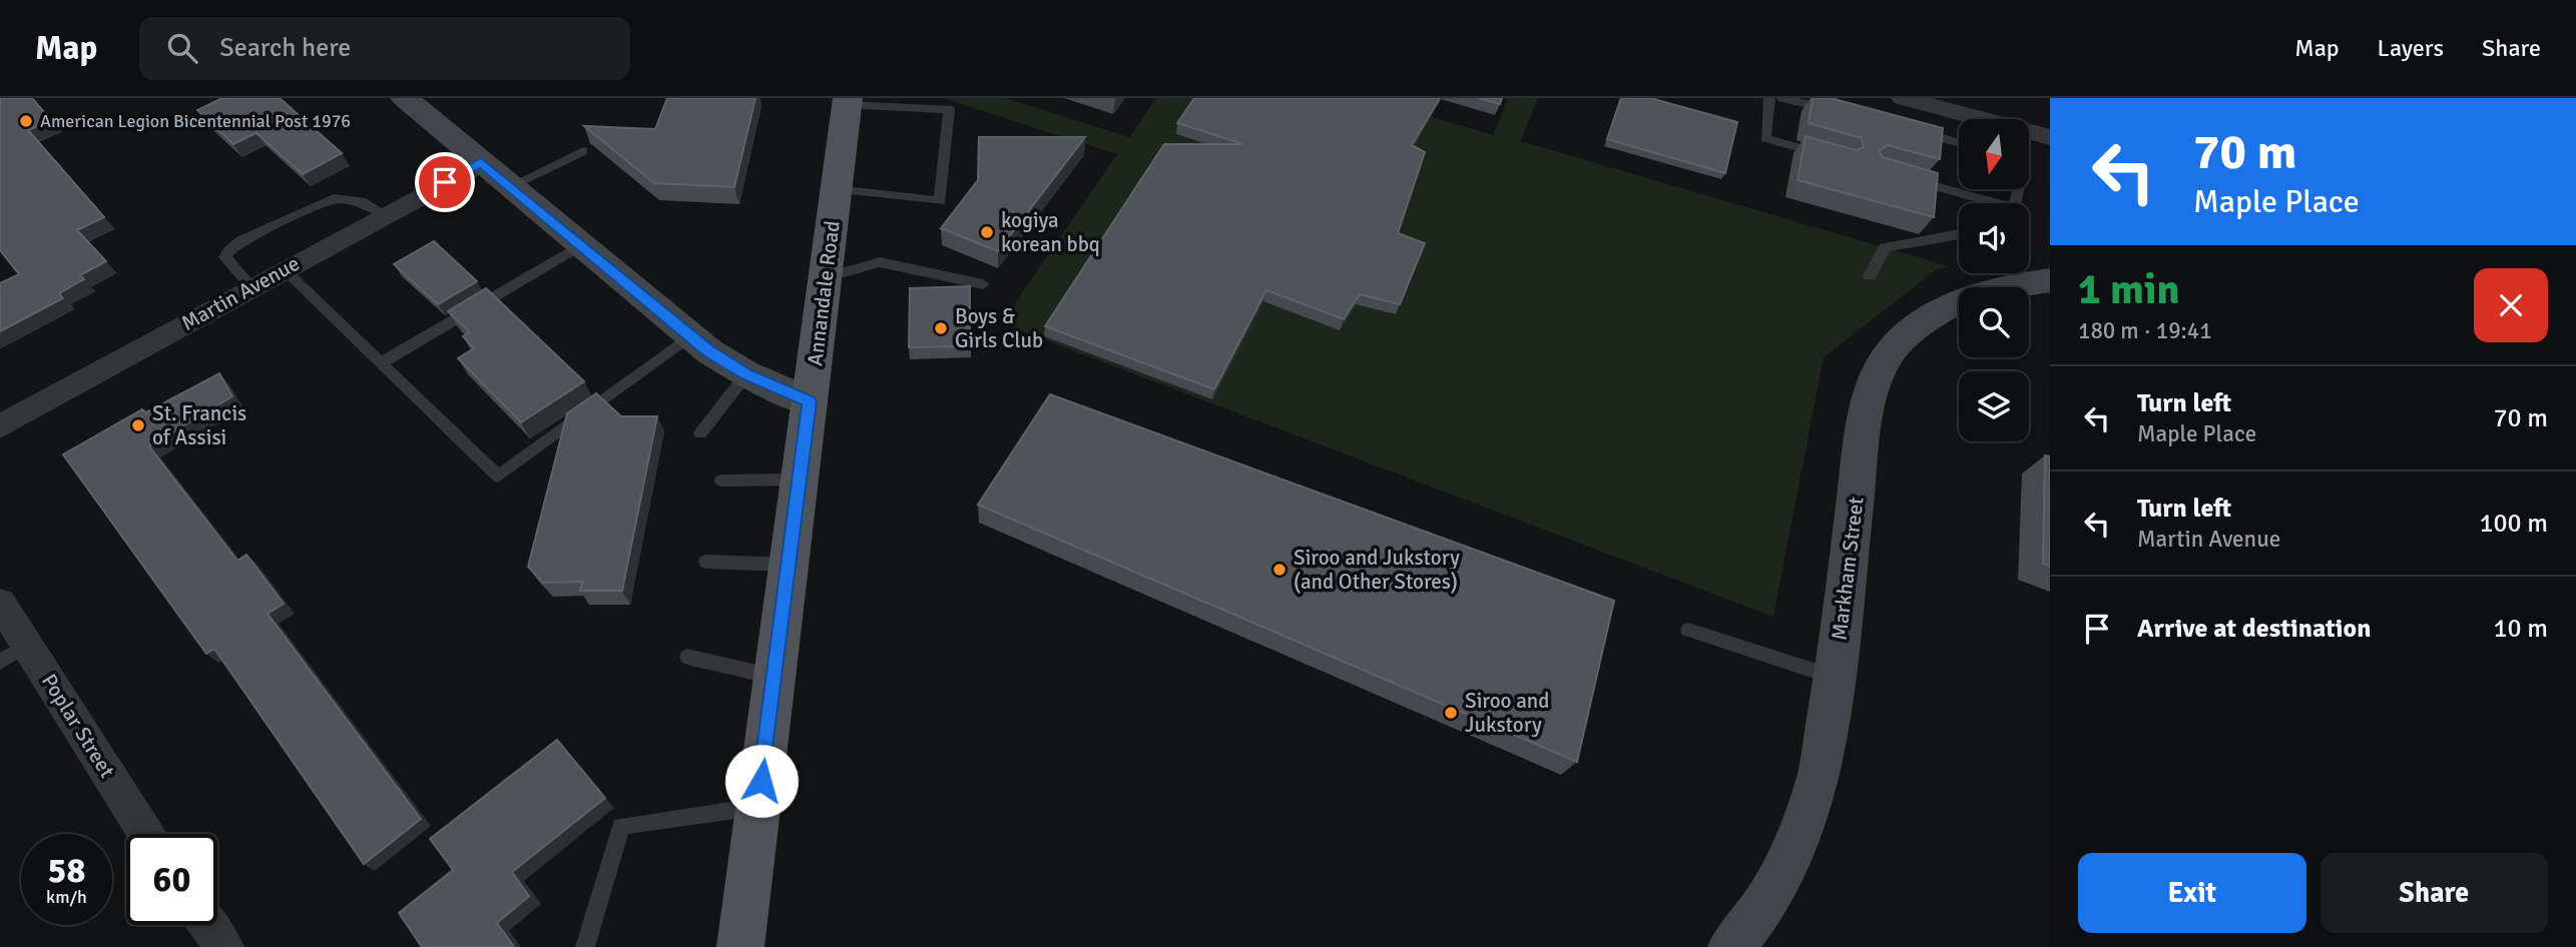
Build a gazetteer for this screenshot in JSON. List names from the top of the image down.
{
  "streets": {
    "main road": ["Annandale Road"],
    "street": ["Martin Avenue", "Markham Street", "Poplar Street"]
  },
  "places": [
    "American Legion Bicentennial Post 1976",
    "kogiya korean bbq",
    "Boys & Girls Club",
    "St. Francis of Assisi",
    "Siroo and Jukstory (and Other Stores)",
    "Siroo and Jukstory"
  ],
  "north": "bottom",
  "page": {
    "header": "Map",
    "search": "Search here",
    "nav": ["Map", "Layers", "Share"],
    "turn": ["70 m", "Maple Place"],
    "heading": ["1 min", "180 m · 19:41"],
    "list": [
      {
        "name": "Turn left",
        "note": "Maple Place",
        "value": "70 m"
      },
      {
        "name": "Turn left",
        "note": "Martin Avenue",
        "value": "100 m"
      },
      {
        "name": "Arrive at destination",
        "value": "10 m"
      }
    ],
    "speed": "58 km/h",
    "limit": "60",
    "buttons": ["Exit", "Share"]
  }
}
